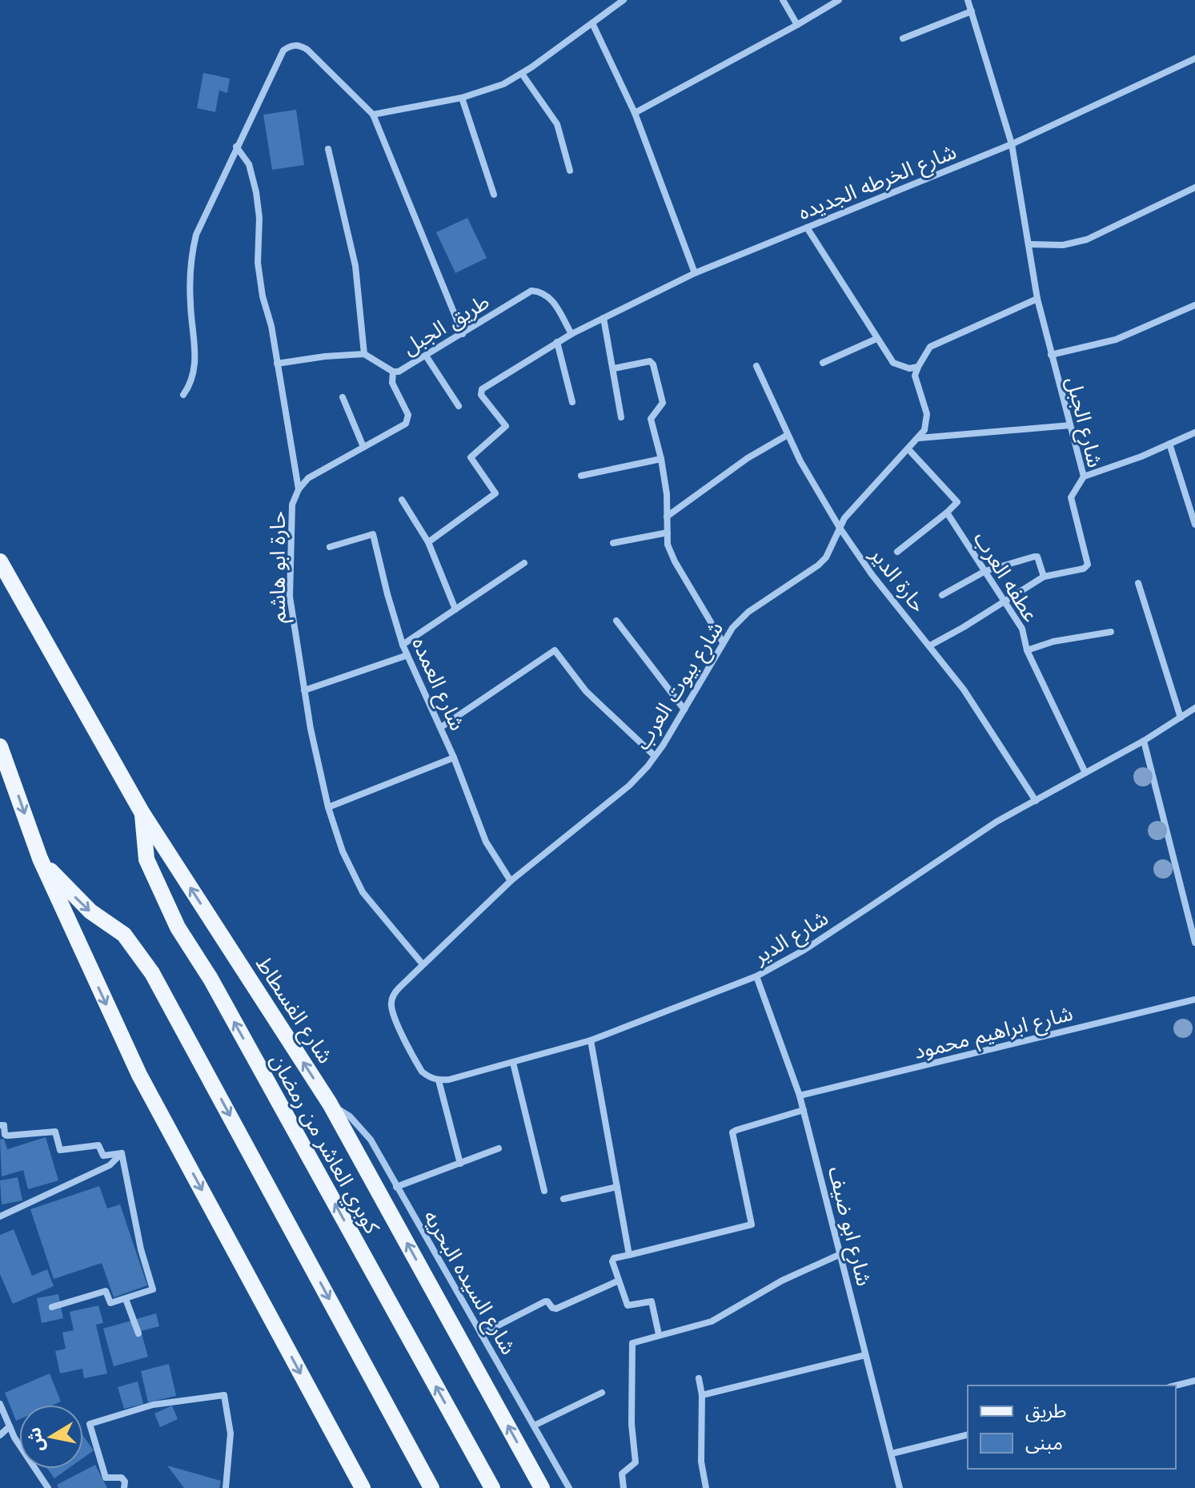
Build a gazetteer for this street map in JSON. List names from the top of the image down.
{
  "streets": {
    "main road": ["شارع الفسطاط", "كوبري العاشر من رمضان"],
    "street": [
      "شارع الخرطه الجديده",
      "طريق الجبل",
      "شارع الجبل",
      "حارة ابو هاشم",
      "عطفه العرب",
      "حارة الدير",
      "شارع العمده",
      "شارع بيوت العرب",
      "شارع الدير",
      "شارع ابراهيم محمود",
      "شارع ابو ضيف",
      "شارع السيده البحريه"
    ]
  },
  "crossings": [
    ["شارع الخرطه الجديده", "طريق الجبل"],
    ["شارع الخرطه الجديده", "شارع الجبل"],
    ["شارع الجبل", "عطفه العرب"],
    ["شارع الجبل", "حارة الدير"],
    ["حارة ابو هاشم", "شارع بيوت العرب"],
    ["عطفه العرب", "شارع الدير"],
    ["حارة الدير", "شارع بيوت العرب"],
    ["حارة الدير", "شارع الدير"],
    ["شارع العمده", "شارع بيوت العرب"],
    ["شارع بيوت العرب", "شارع الدير"],
    ["شارع الدير", "شارع ابو ضيف"],
    ["شارع الفسطاط", "كوبري العاشر من رمضان"],
    ["شارع الفسطاط", "شارع السيده البحريه"],
    ["شارع ابراهيم محمود", "شارع ابو ضيف"]
  ],
  "legend": ["طريق", "مبنى"],
  "north": "left"
}
